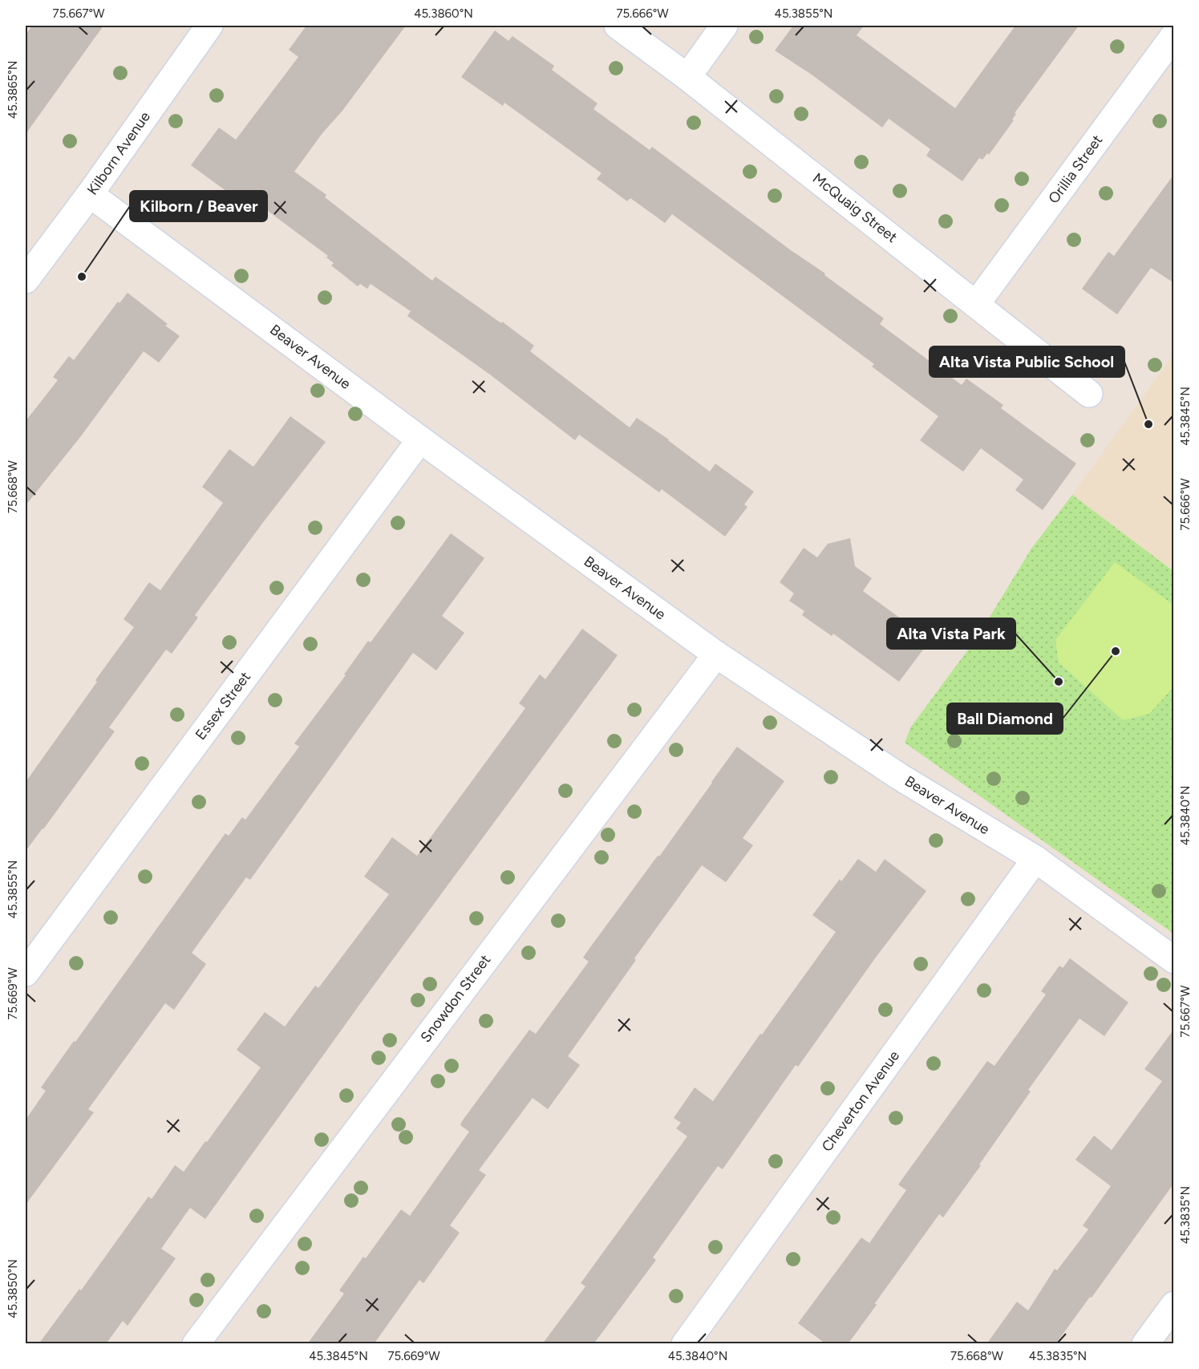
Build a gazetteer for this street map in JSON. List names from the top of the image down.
{
  "streets": {
    "street": [
      "Kilborn Avenue",
      "Orillia Street",
      "McQuaig Street",
      "Beaver Avenue",
      "Essex Street",
      "Snowdon Street",
      "Cheverton Avenue"
    ]
  },
  "crossings": [
    ["Kilborn Avenue", "Beaver Avenue"],
    ["Orillia Street", "McQuaig Street"],
    ["Beaver Avenue", "Essex Street"],
    ["Beaver Avenue", "Snowdon Street"],
    ["Beaver Avenue", "Cheverton Avenue"]
  ],
  "places": [
    "Kilborn / Beaver",
    "Alta Vista Public School",
    "Ball Diamond",
    "Alta Vista Park"
  ],
  "coordinates": [
    "75.667°W",
    "45.3860°N",
    "75.666°W",
    "45.3855°N",
    "45.3865°N",
    "45.3845°N",
    "75.668°W",
    "45.3840°N",
    "75.669°W",
    "45.3835°N",
    "45.3850°N"
  ]
}
